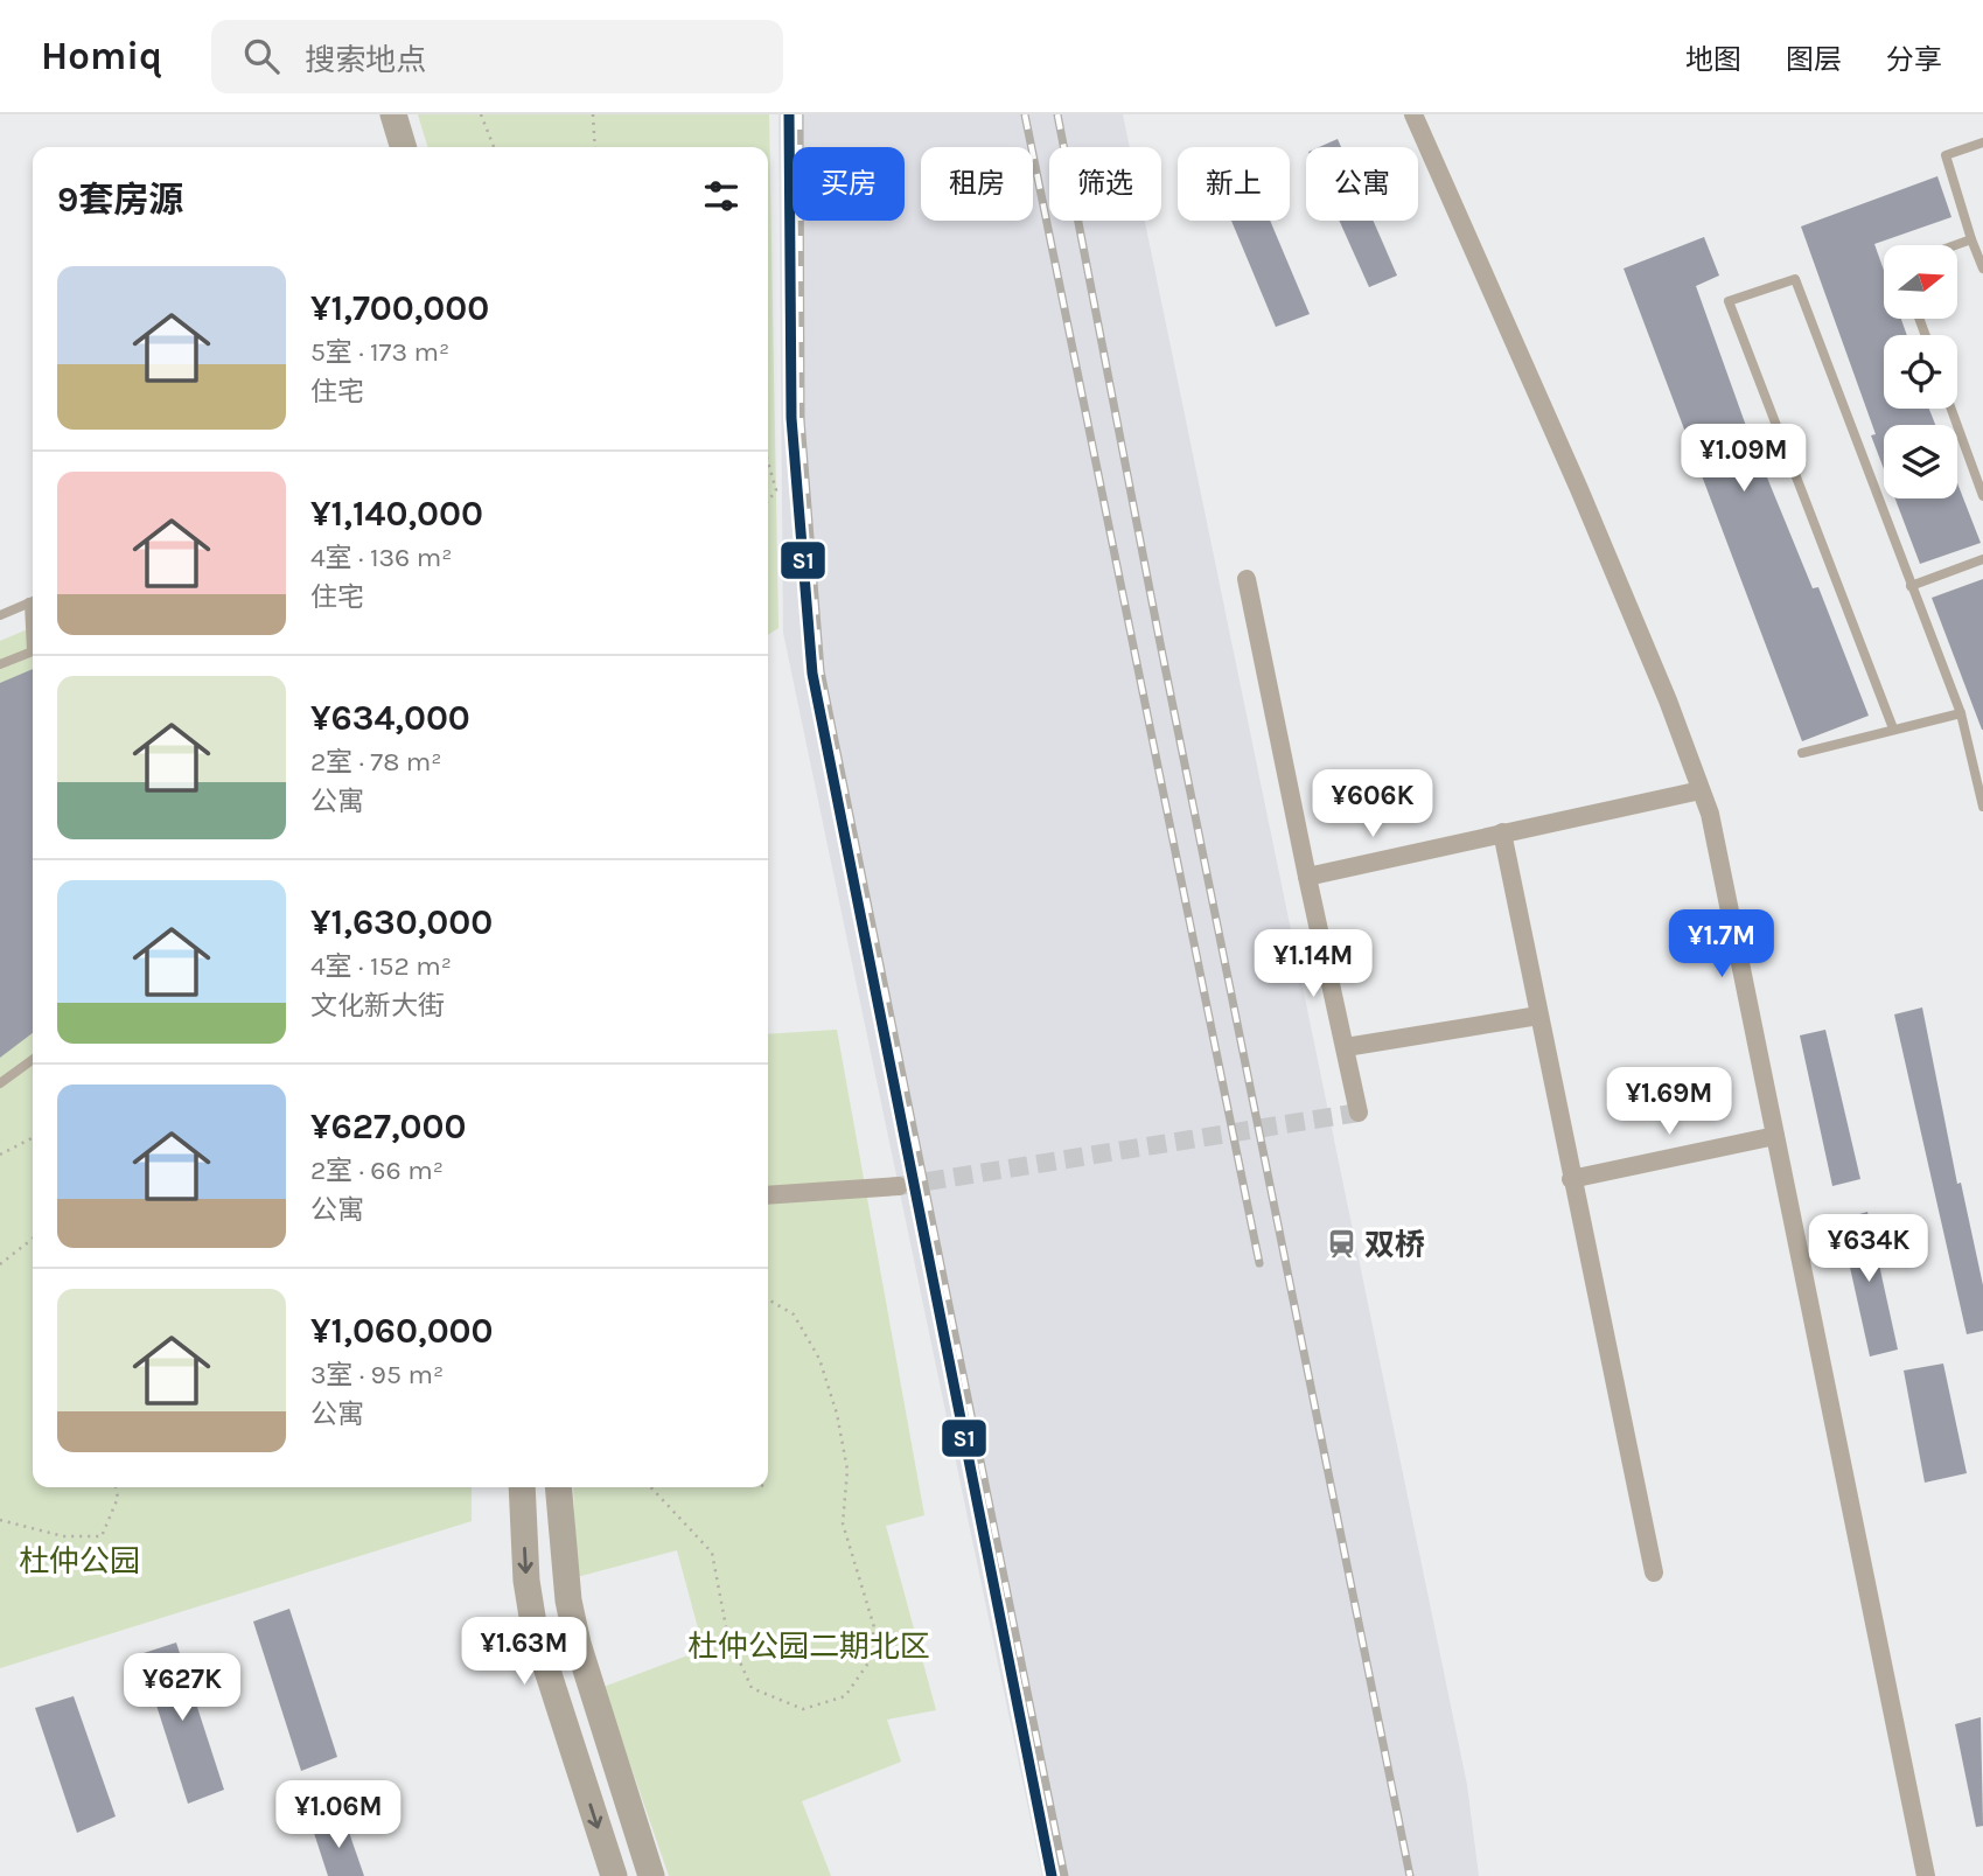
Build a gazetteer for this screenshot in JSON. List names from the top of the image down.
{
  "parks": ["杜仲公园", "杜仲公园二期北区"],
  "places": {
    "station": ["双桥"]
  },
  "lines": ["transit line S1"],
  "north": "right",
  "page": {
    "header": "Homiq",
    "search": "搜索地点",
    "nav": ["地图", "图层", "分享"],
    "chip": [
      "买房",
      "租房",
      "筛选",
      "新上",
      "公寓"
    ],
    "heading": "9套房源",
    "list": [
      {
        "name": "¥1,700,000",
        "note": "5室 · 173 m² · 住宅"
      },
      {
        "name": "¥1,140,000",
        "note": "4室 · 136 m² · 住宅"
      },
      {
        "name": "¥634,000",
        "note": "2室 · 78 m² · 公寓"
      },
      {
        "name": "¥1,630,000",
        "note": "4室 · 152 m² · 文化新大街"
      },
      {
        "name": "¥627,000",
        "note": "2室 · 66 m² · 公寓"
      },
      {
        "name": "¥1,060,000",
        "note": "3室 · 95 m² · 公寓"
      }
    ],
    "price": [
      "¥1.09M",
      "¥606K",
      "¥1.7M",
      "¥1.14M",
      "¥1.69M",
      "¥634K",
      "¥1.63M",
      "¥627K",
      "¥1.06M"
    ]
  }
}
